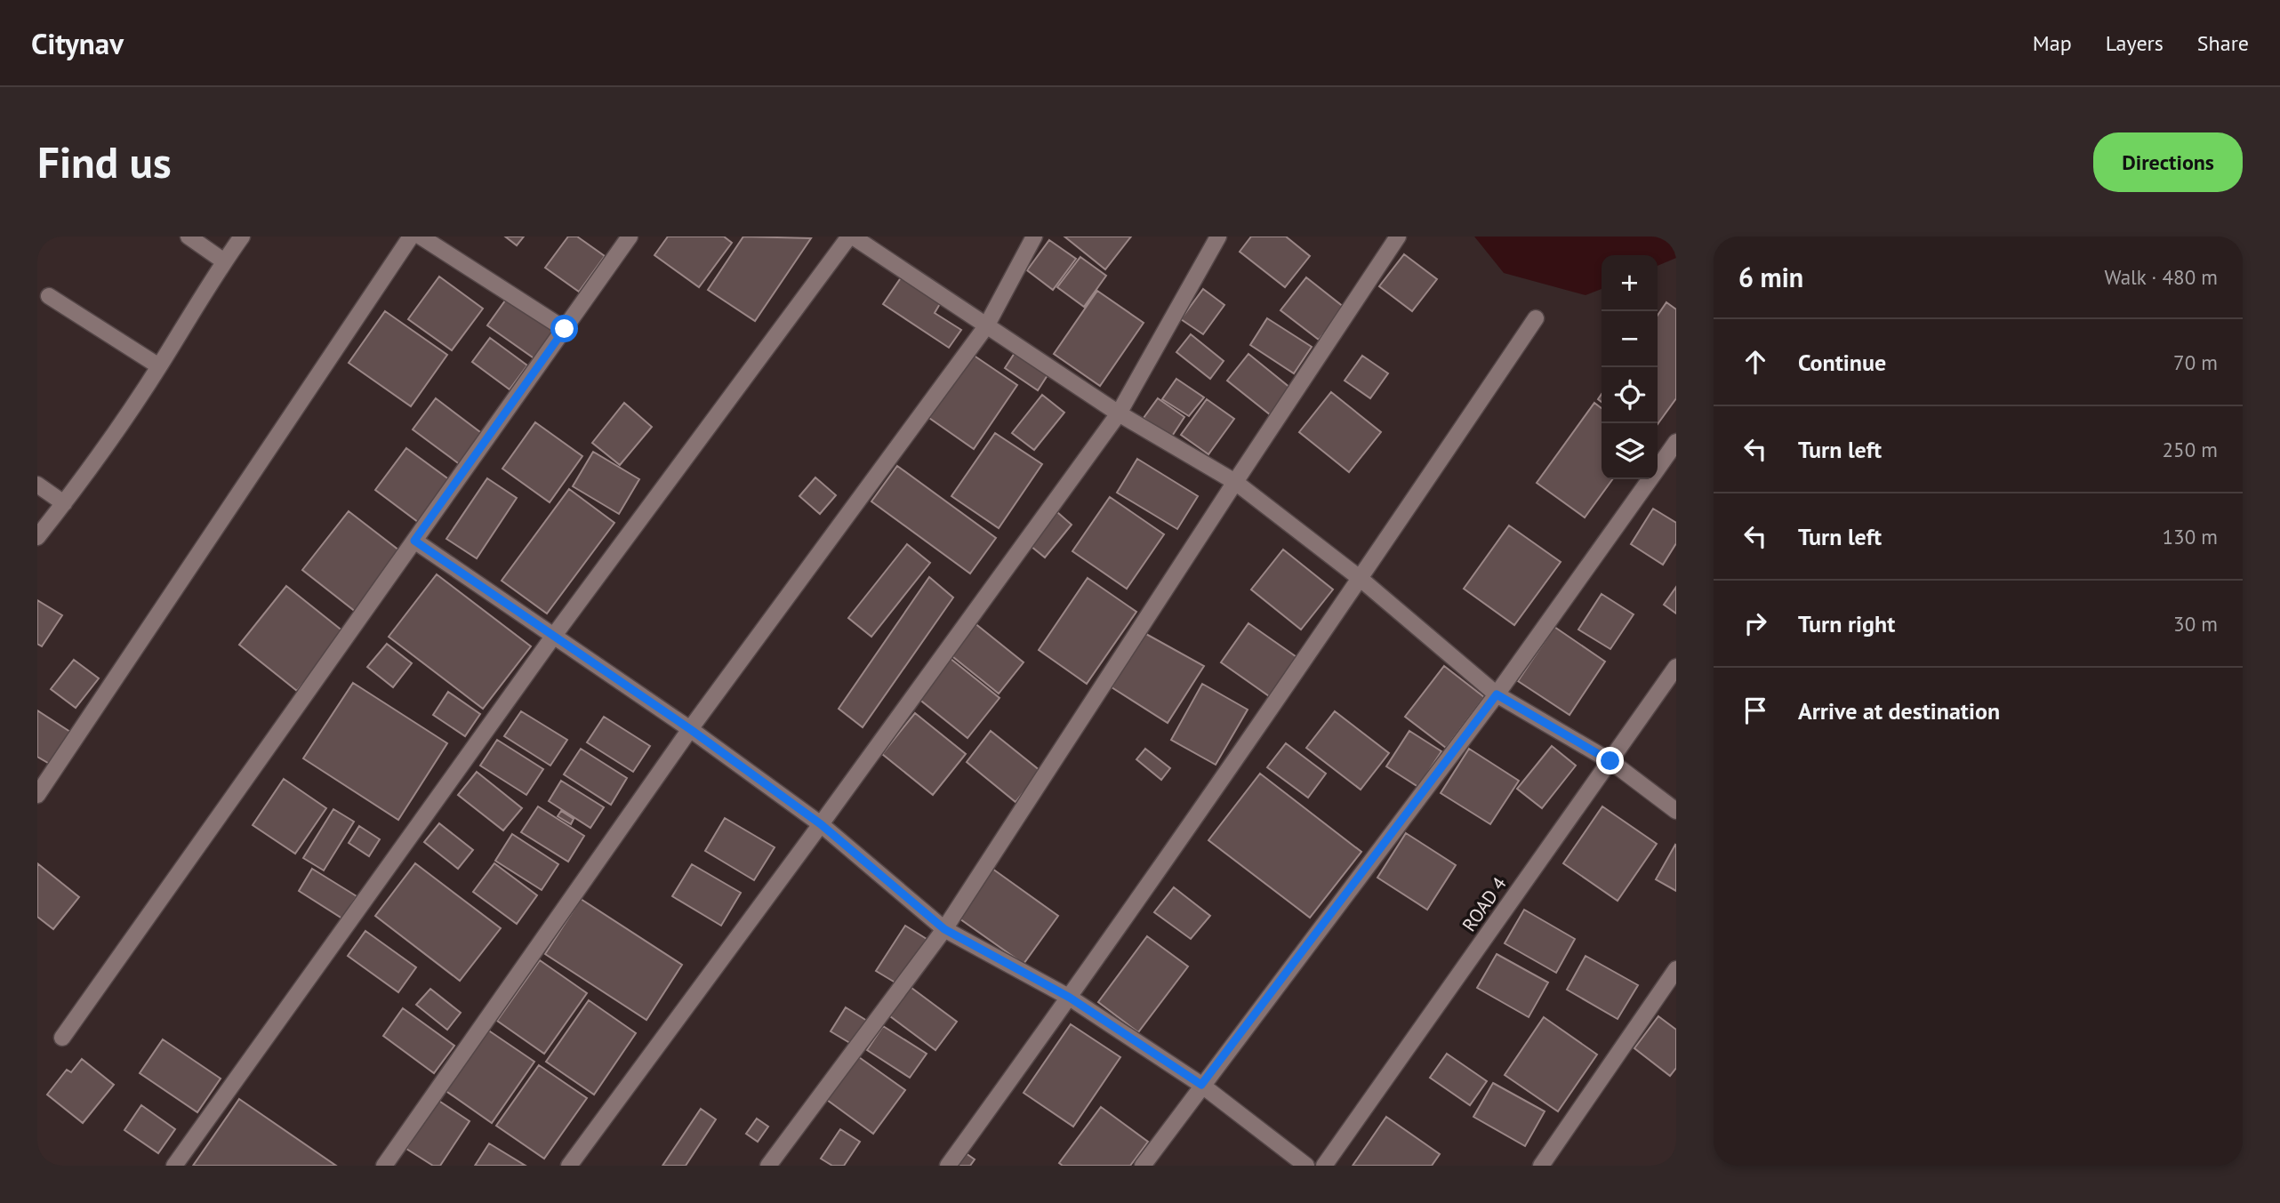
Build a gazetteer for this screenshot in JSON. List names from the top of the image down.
{
  "streets": {
    "street": ["ROAD 4"]
  },
  "page": {
    "header": "Citynav",
    "nav": ["Map", "Layers", "Share"],
    "buttons": "Directions",
    "title": "Find us",
    "heading": ["6 min", "Walk · 480 m"],
    "map_buttons": ["+", "−"],
    "list": [
      ["Continue", "70 m"],
      ["Turn left", "250 m"],
      ["Turn left", "130 m"],
      ["Turn right", "30 m"],
      "Arrive at destination"
    ]
  }
}
